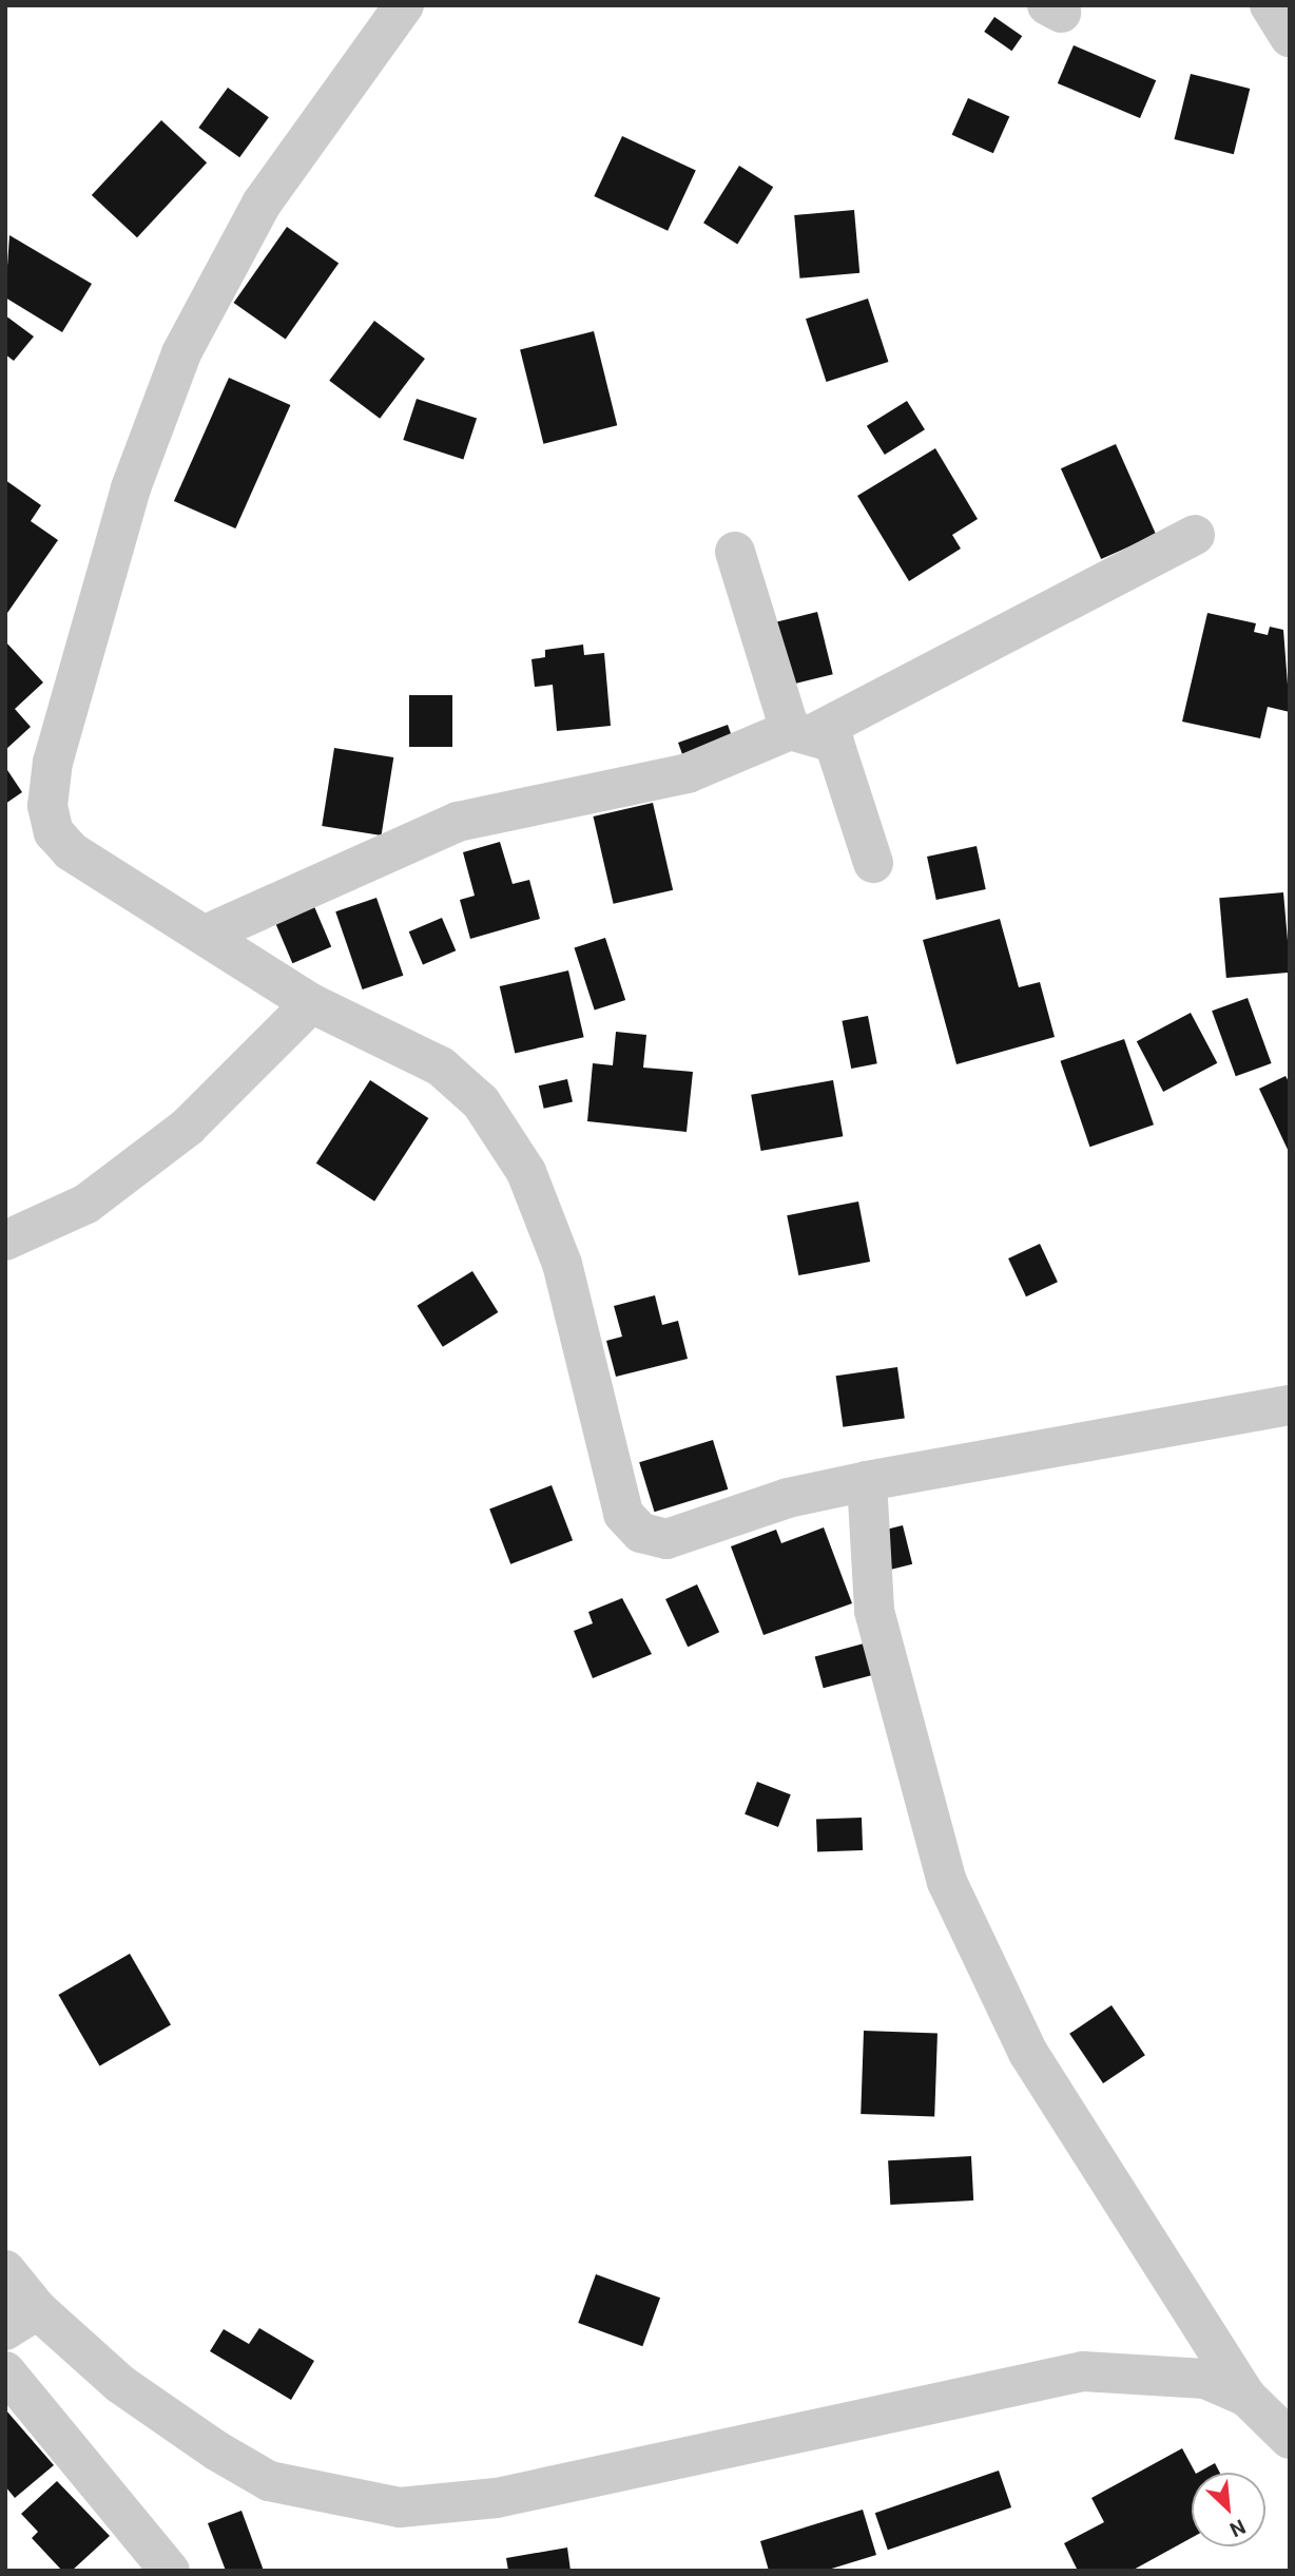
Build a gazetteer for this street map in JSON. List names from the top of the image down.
{
  "north": "bottom right"
}
